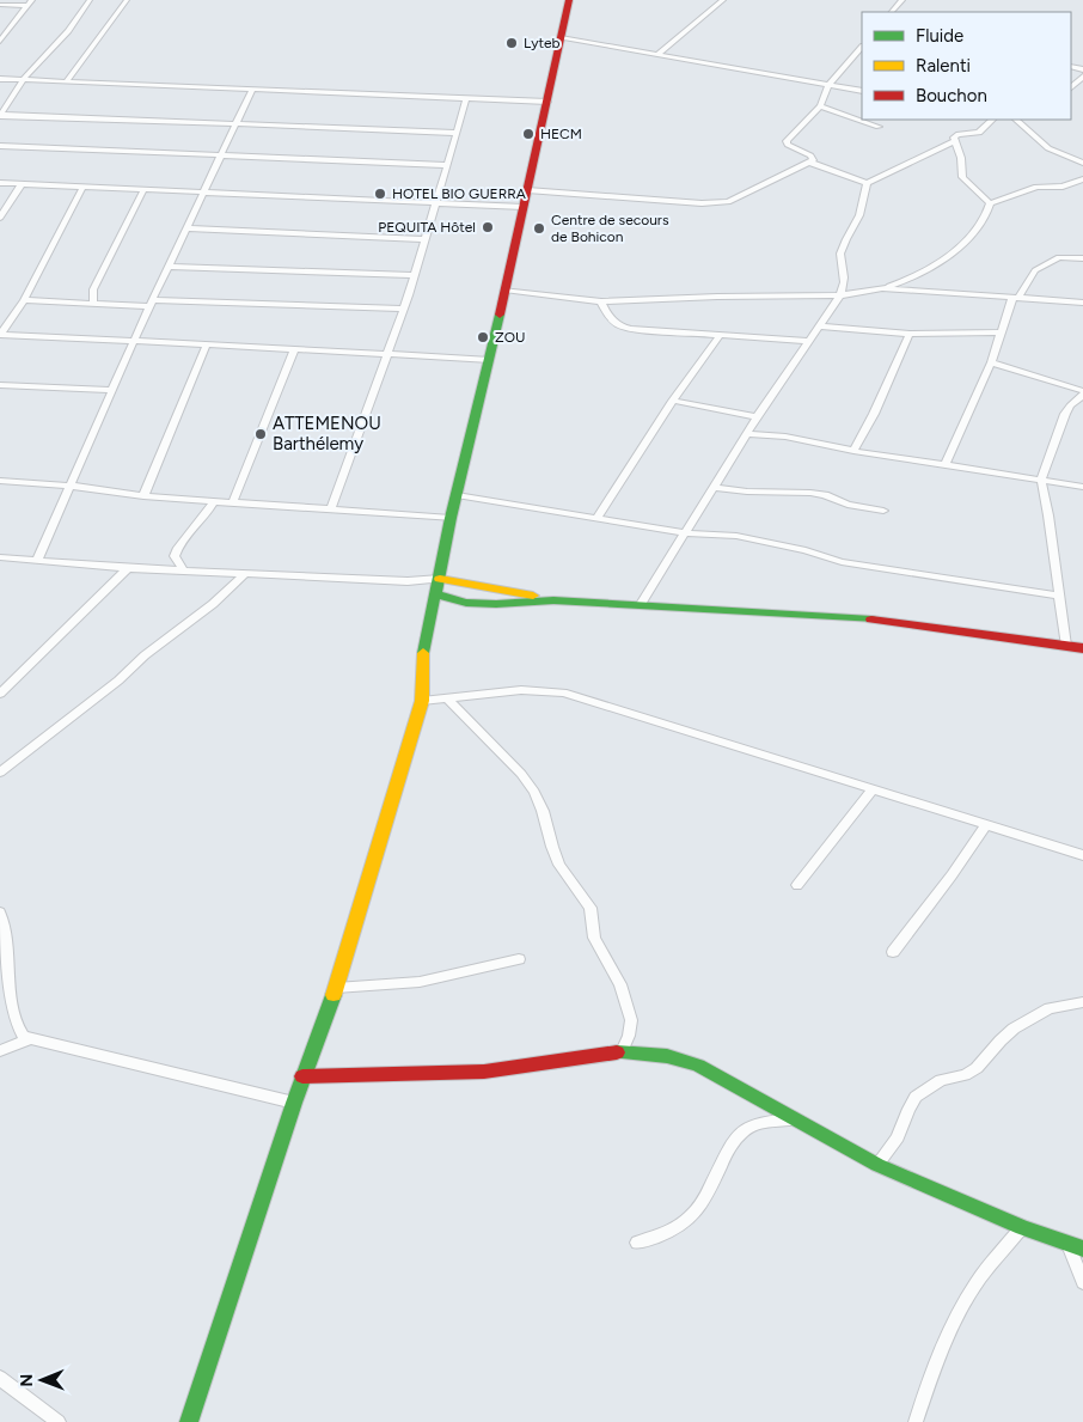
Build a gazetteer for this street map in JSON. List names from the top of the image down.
{
  "places": [
    "Lyteb",
    "HECM",
    "HOTEL BIO GUERRA",
    "PEQUITA Hôtel",
    "Centre de secours de Bohicon",
    "ZOU",
    "ATTEMENOU Barthélemy"
  ],
  "legend": ["Fluide", "Ralenti", "Bouchon"],
  "north": "left"
}
